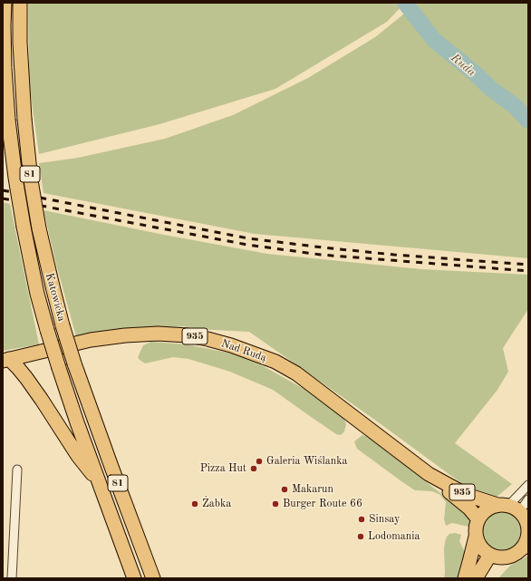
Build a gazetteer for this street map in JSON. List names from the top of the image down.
{
  "streets": {
    "main road": [
      "81",
      "Katowicka",
      "935",
      "Nad Rudą"
    ]
  },
  "crossings": [
    ["935", "Nad Rudą"]
  ],
  "water": ["Ruda"],
  "places": [
    "Galeria Wiślanka",
    "Pizza Hut",
    "Makarun",
    "Żabka",
    "Burger Route 66",
    "Sinsay",
    "Lodomania"
  ]
}
